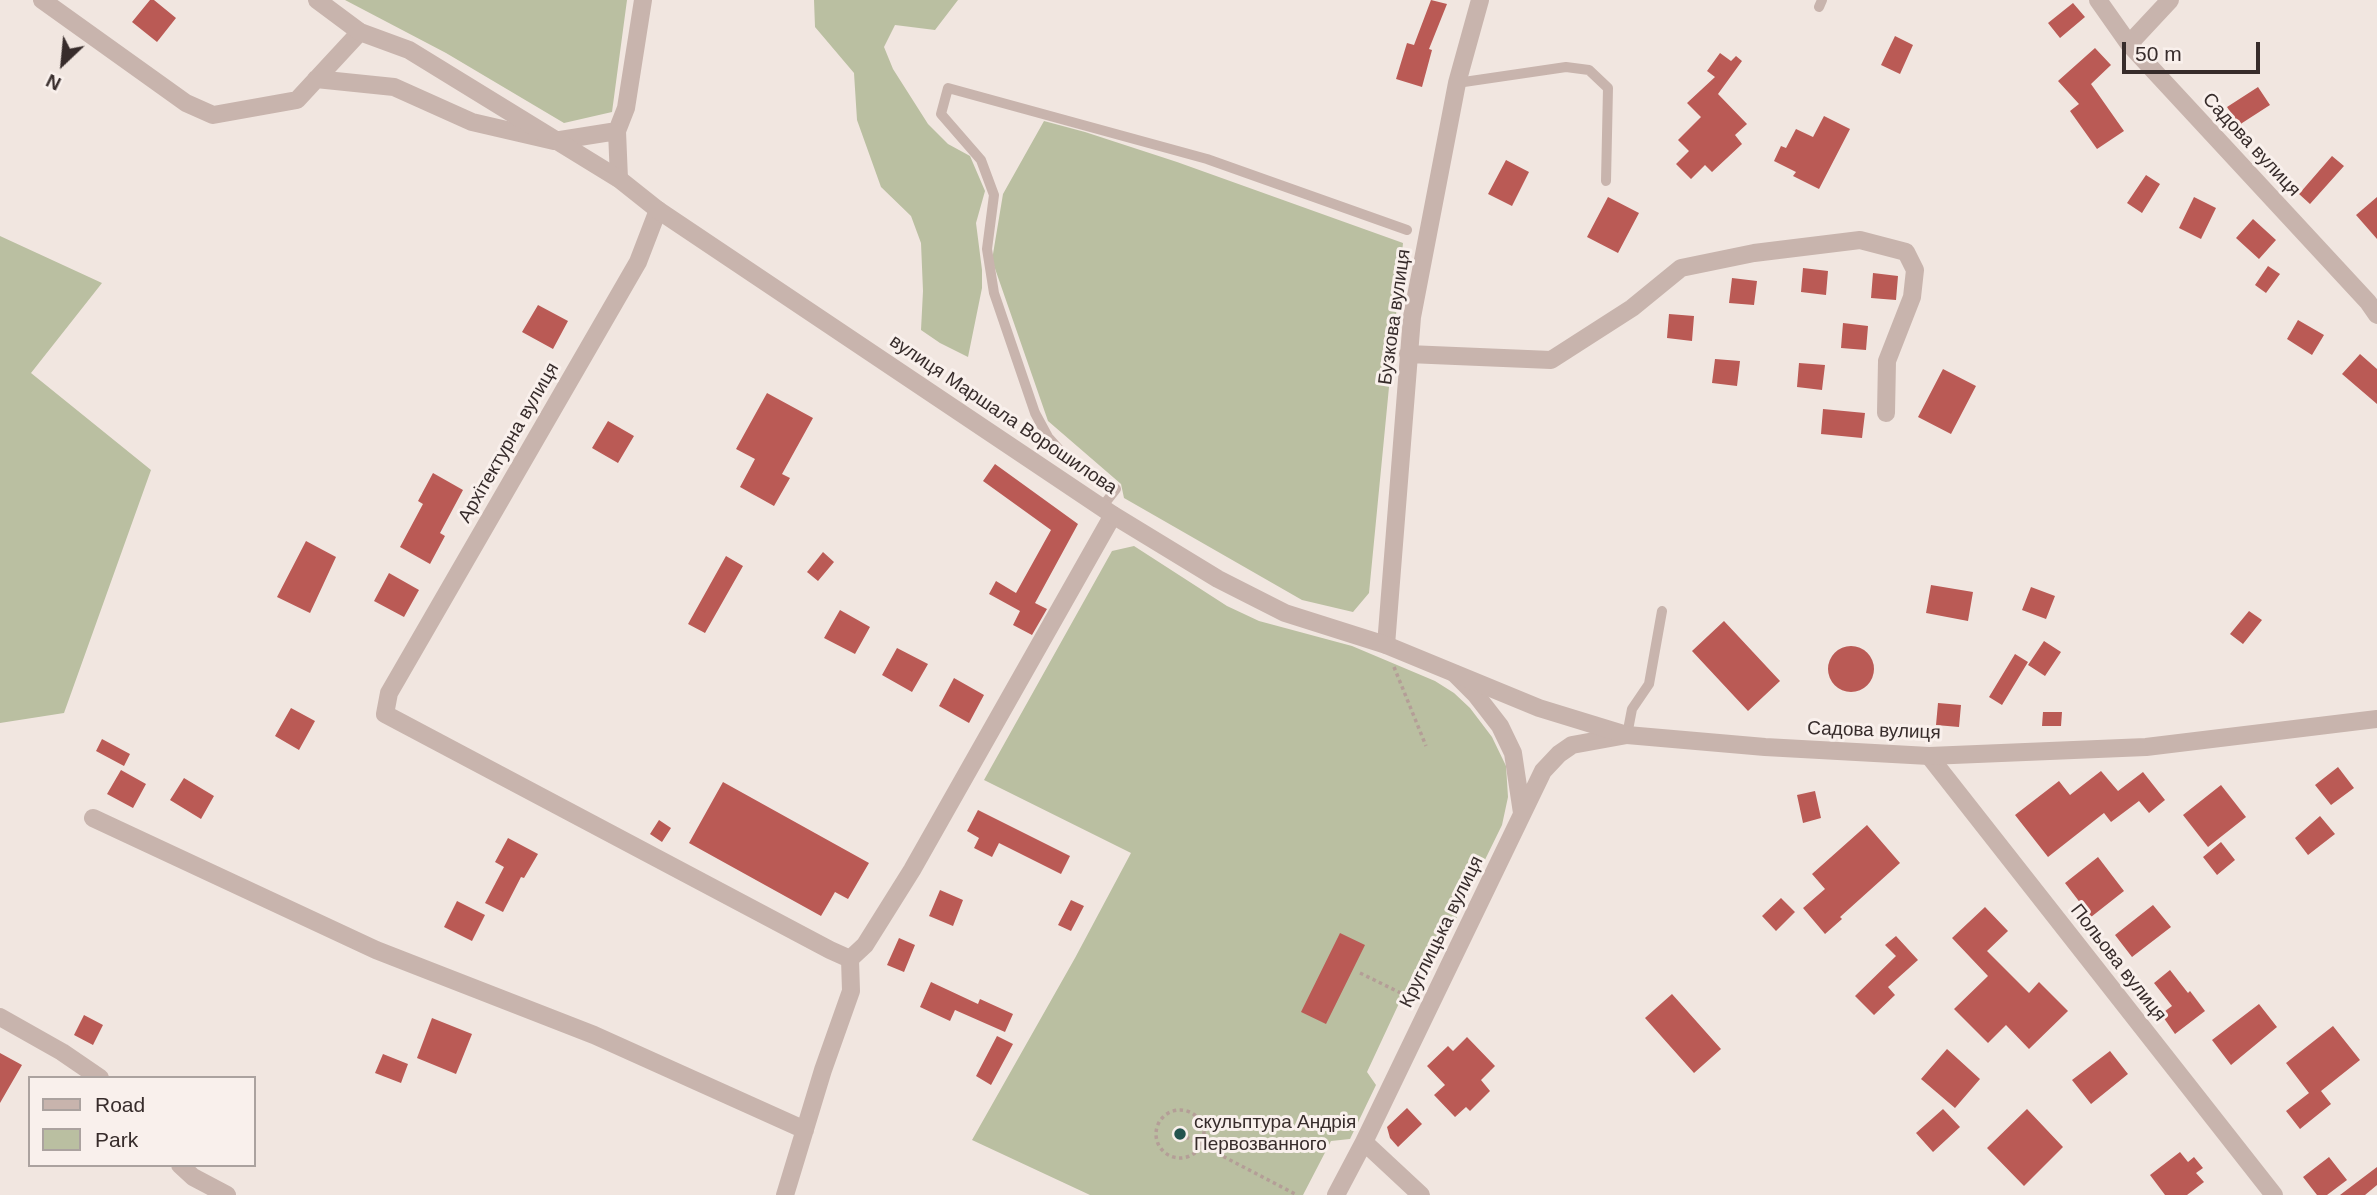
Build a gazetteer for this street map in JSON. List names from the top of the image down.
{
  "streets": {
    "street": [
      "Садова вулиця",
      "Бузкова вулиця",
      "вулиця Маршала Ворошилова",
      "Архітектурна вулиця",
      "Круглицька вулиця",
      "Польова вулиця"
    ]
  },
  "crossings": [
    ["Садова вулиця", "Бузкова вулиця"],
    ["Садова вулиця", "вулиця Маршала Ворошилова"],
    ["Садова вулиця", "Круглицька вулиця"],
    ["Садова вулиця", "Польова вулиця"],
    ["Бузкова вулиця", "вулиця Маршала Ворошилова"],
    ["вулиця Маршала Ворошилова", "Архітектурна вулиця"]
  ],
  "places": ["скульптура Андрія Первозванного"],
  "legend": ["Road", "Park"],
  "scale_bar": "50 m",
  "north": "bottom left"
}
